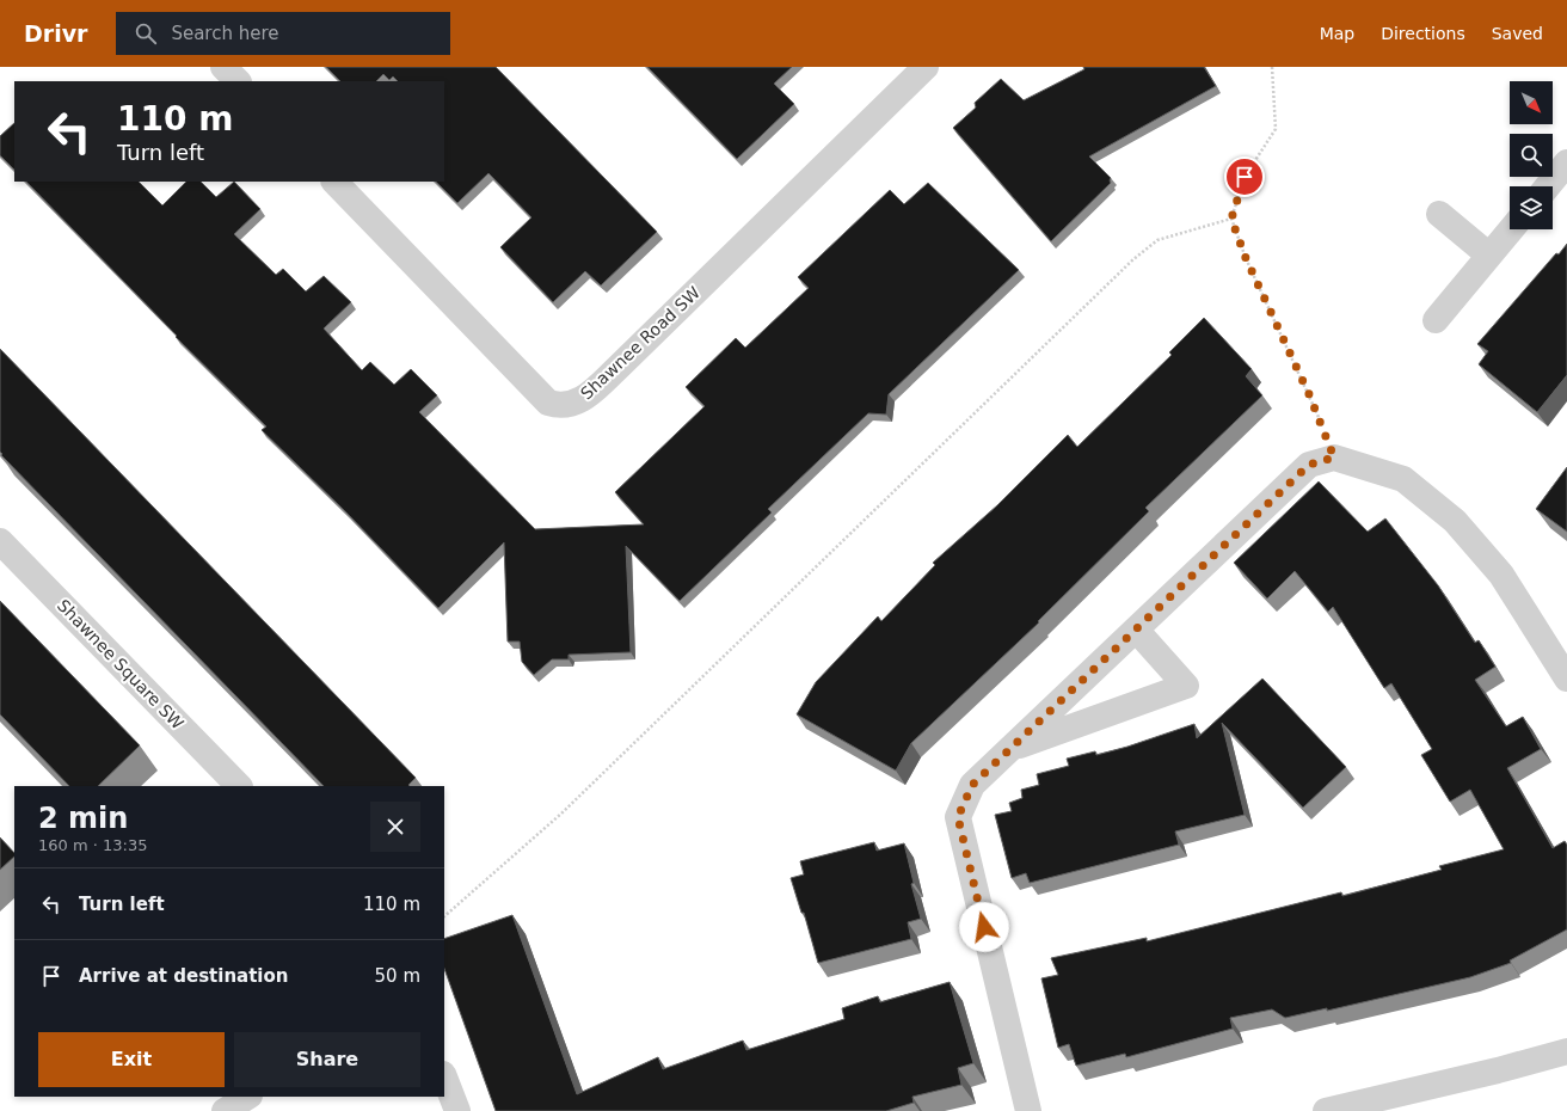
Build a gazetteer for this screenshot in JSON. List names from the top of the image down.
{
  "streets": {
    "street": ["Shawnee Road SW", "Shawnee Square SW"]
  },
  "north": "bottom right",
  "page": {
    "header": "Drivr",
    "search": "Search here",
    "nav": ["Map", "Directions", "Saved"],
    "turn": ["110 m", "Turn left"],
    "heading": ["2 min", "160 m · 13:35"],
    "list": [
      {
        "name": "Turn left",
        "value": "110 m"
      },
      {
        "name": "Arrive at destination",
        "value": "50 m"
      }
    ],
    "buttons": ["Exit", "Share"]
  }
}
